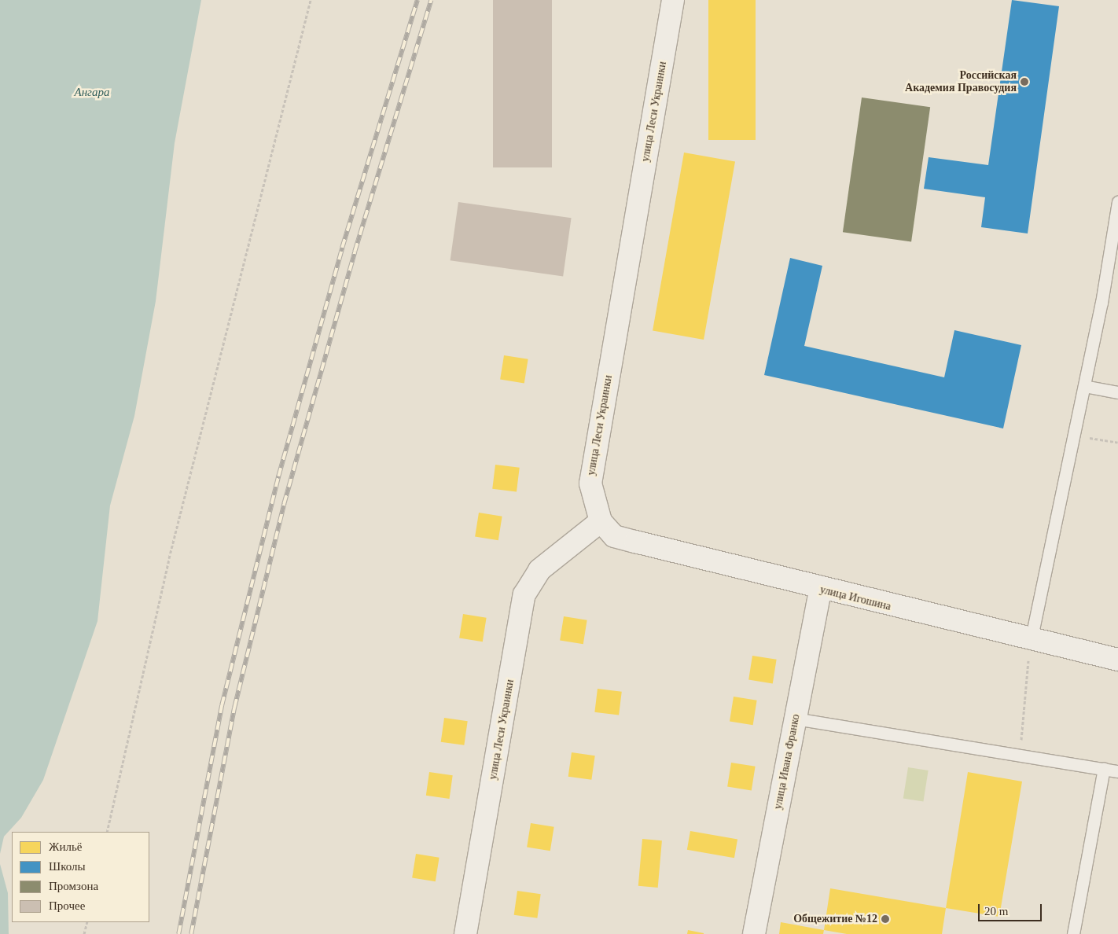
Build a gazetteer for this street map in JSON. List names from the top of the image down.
{
  "streets": {
    "street": ["улица Леси Украинки", "улица Игошина", "улица Ивана Франко"]
  },
  "crossings": [
    ["улица Леси Украинки", "улица Игошина"],
    ["улица Игошина", "улица Ивана Франко"]
  ],
  "water": ["Ангара"],
  "places": ["Российская Академия Правосудия", "Общежитие №12"],
  "legend": [
    "Жильё",
    "Школы",
    "Промзона",
    "Прочее"
  ],
  "scale_bar": "20 m"
}
